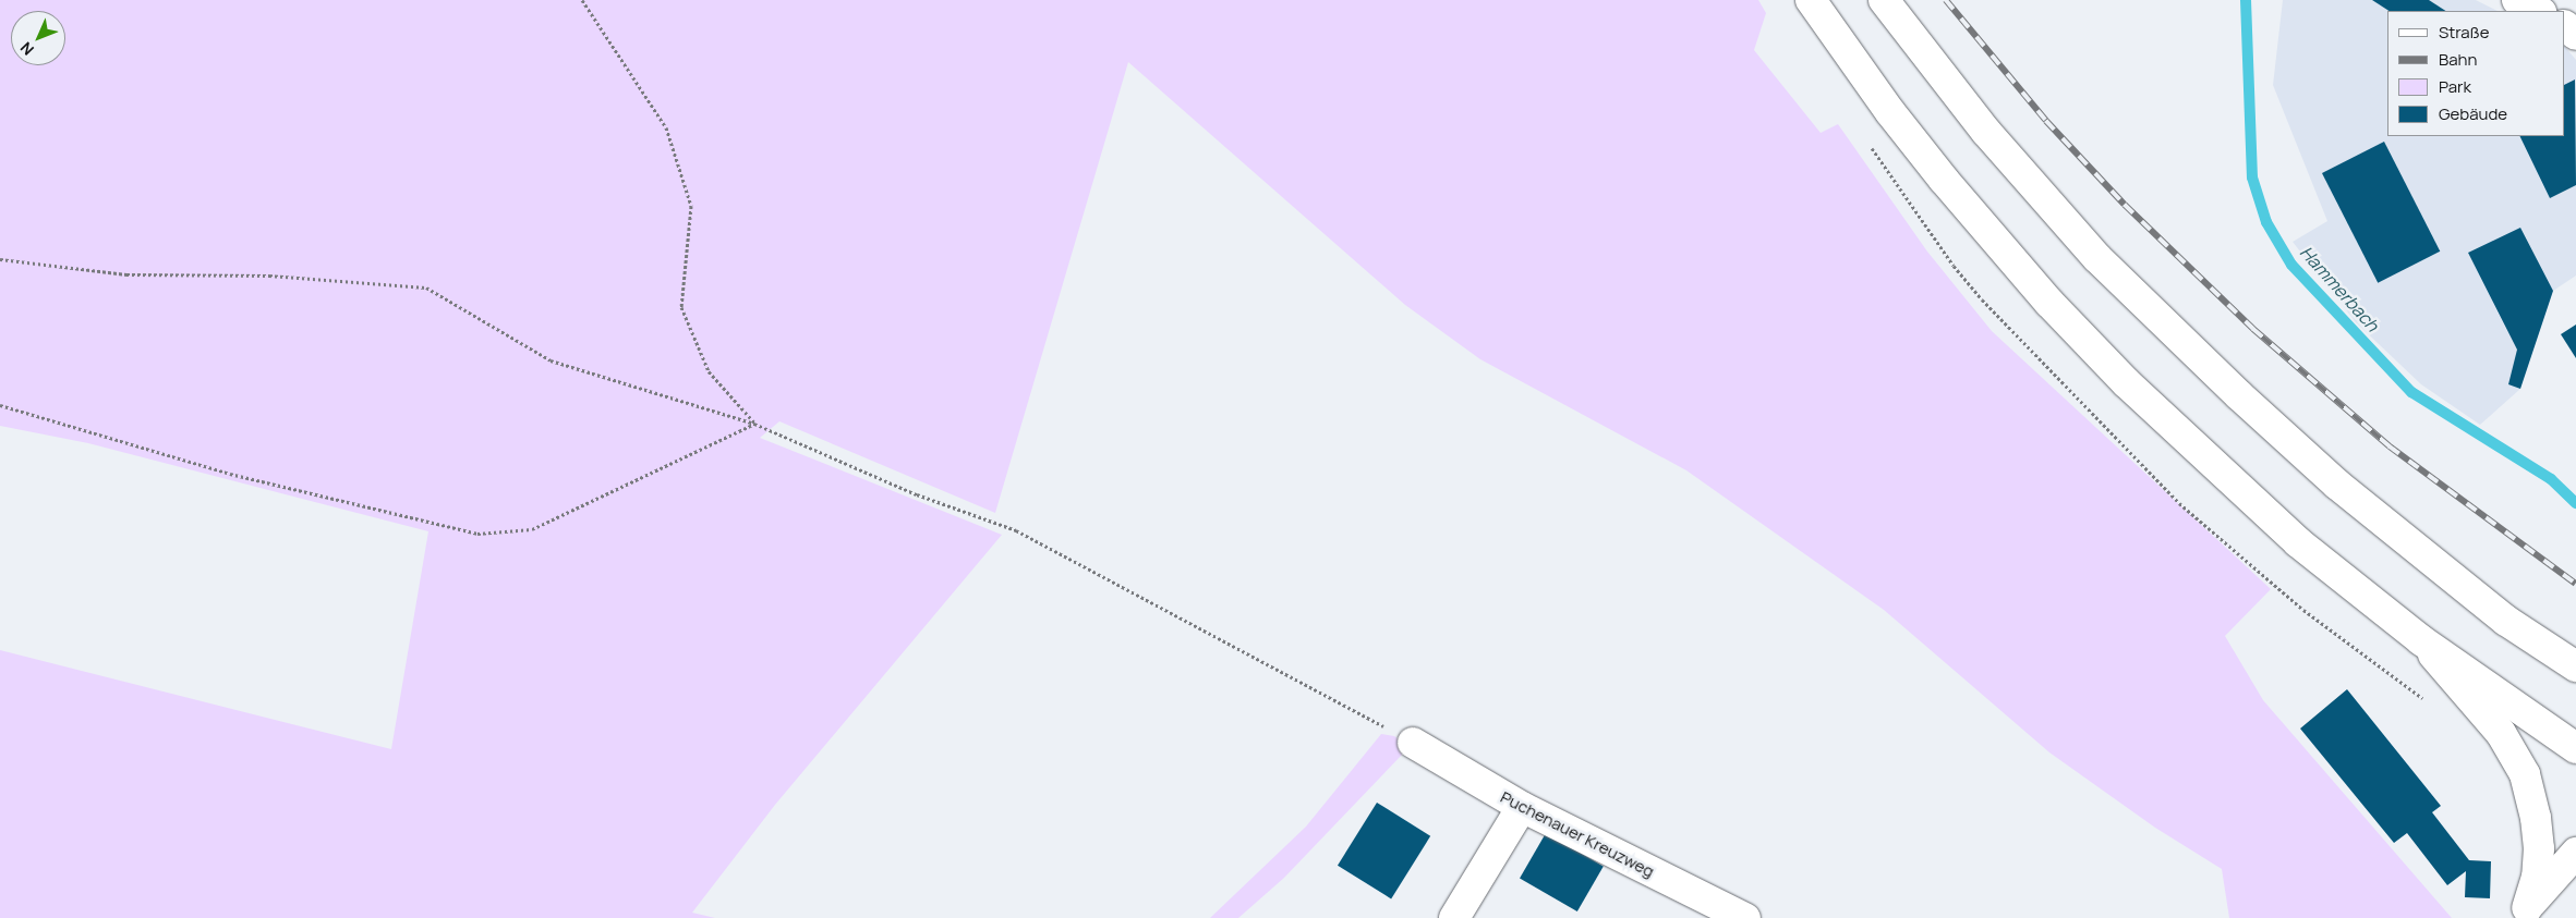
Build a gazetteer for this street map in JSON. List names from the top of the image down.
{
  "streets": {
    "main road": ["Puchenauer Kreuzweg"]
  },
  "water": ["Hammerbach"],
  "legend": [
    "Straße",
    "Bahn",
    "Park",
    "Gebäude"
  ],
  "north": "bottom left"
}
